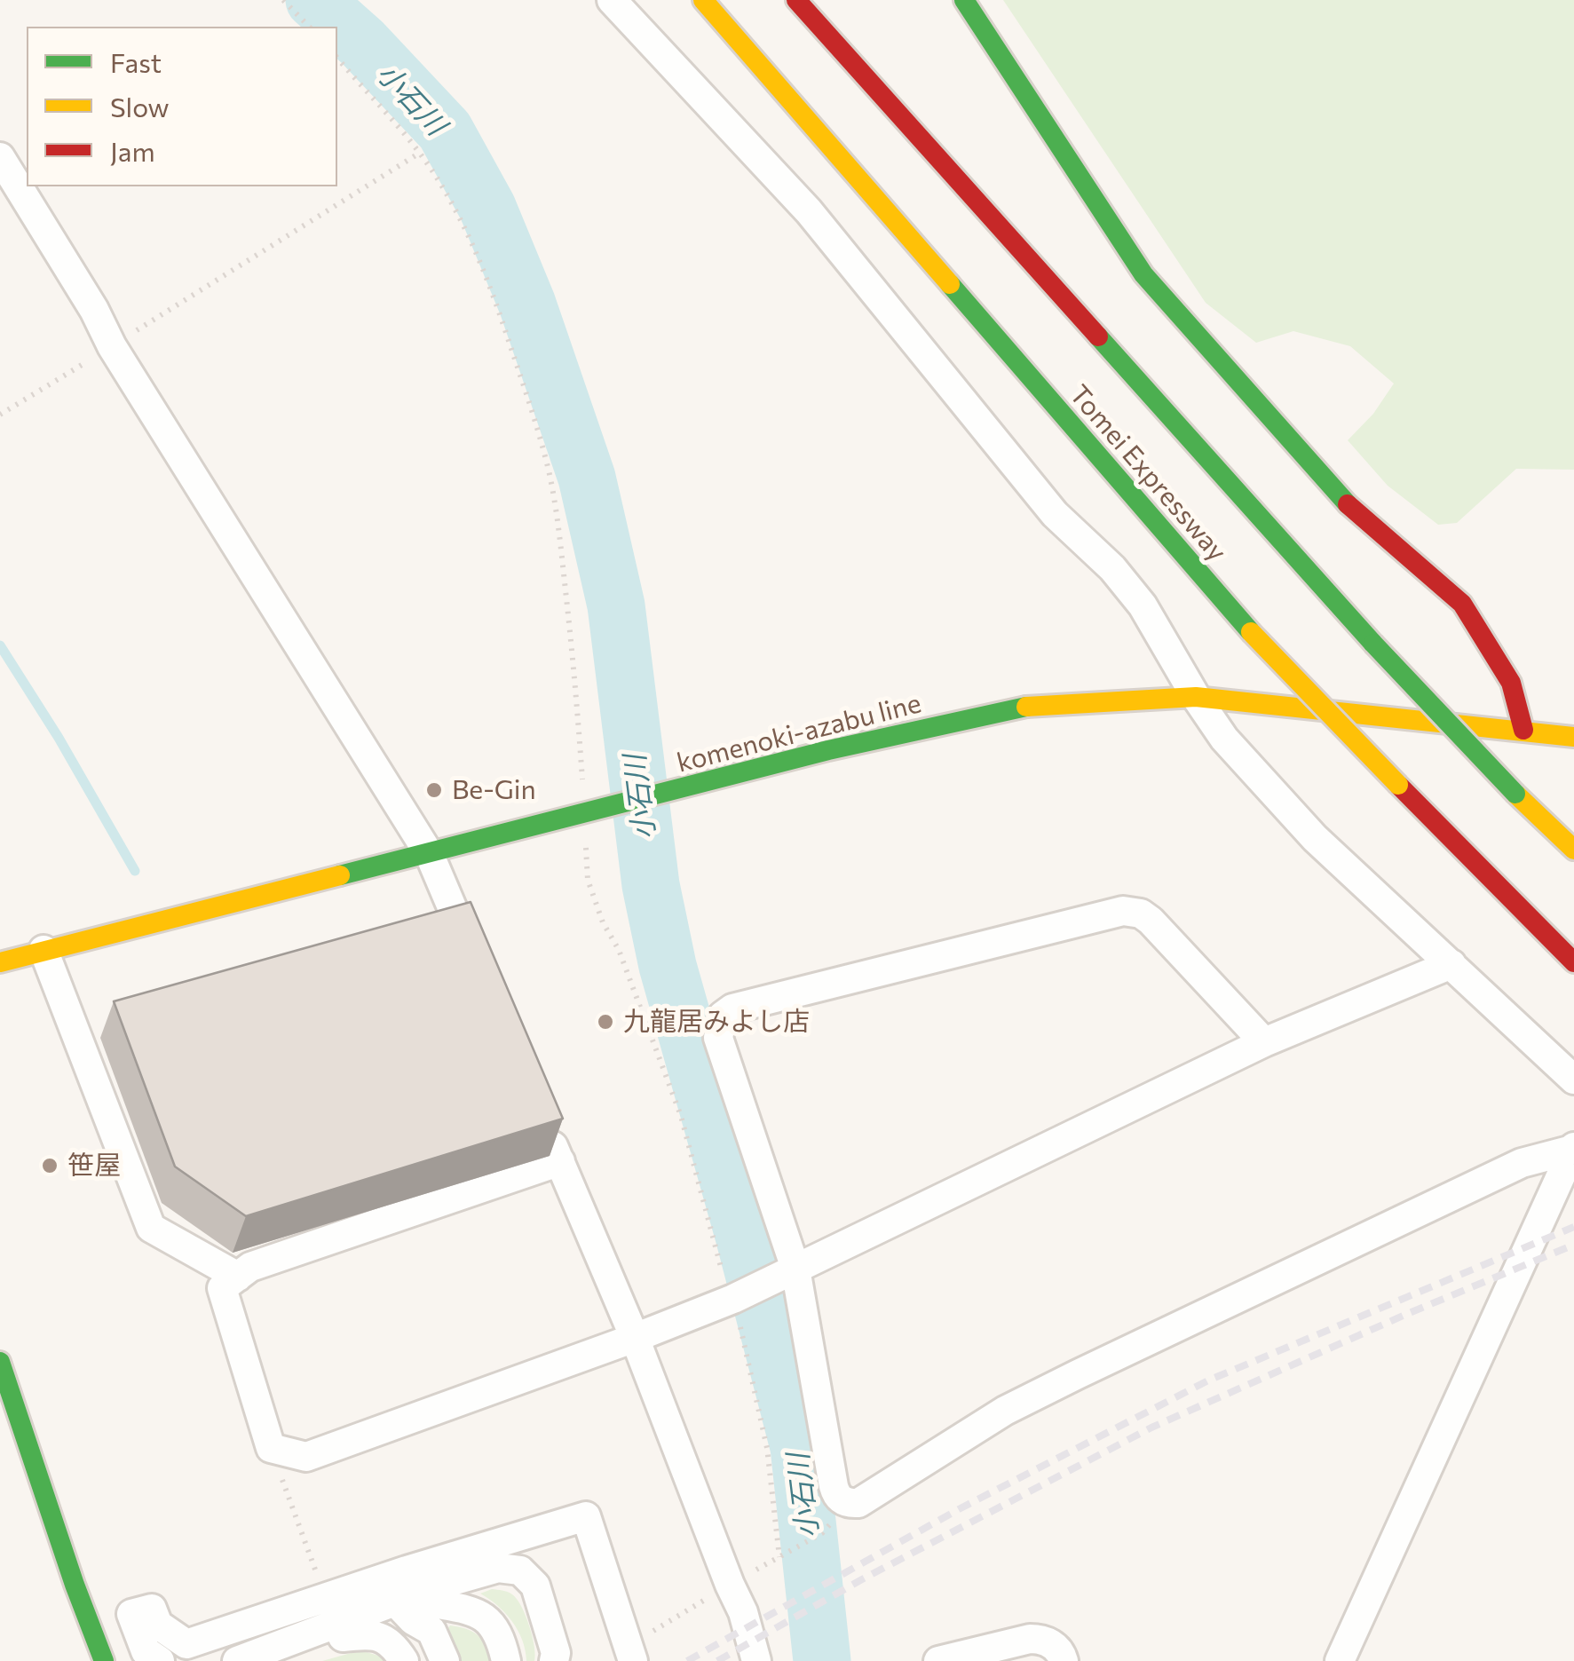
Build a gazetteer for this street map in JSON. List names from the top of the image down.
{
  "streets": {
    "main road": ["Tomei Expressway", "komenoki-azabu line"]
  },
  "water": ["小石川"],
  "places": ["Be-Gin", "九龍居みよし店", "笹屋"],
  "legend": ["Fast", "Slow", "Jam"]
}
